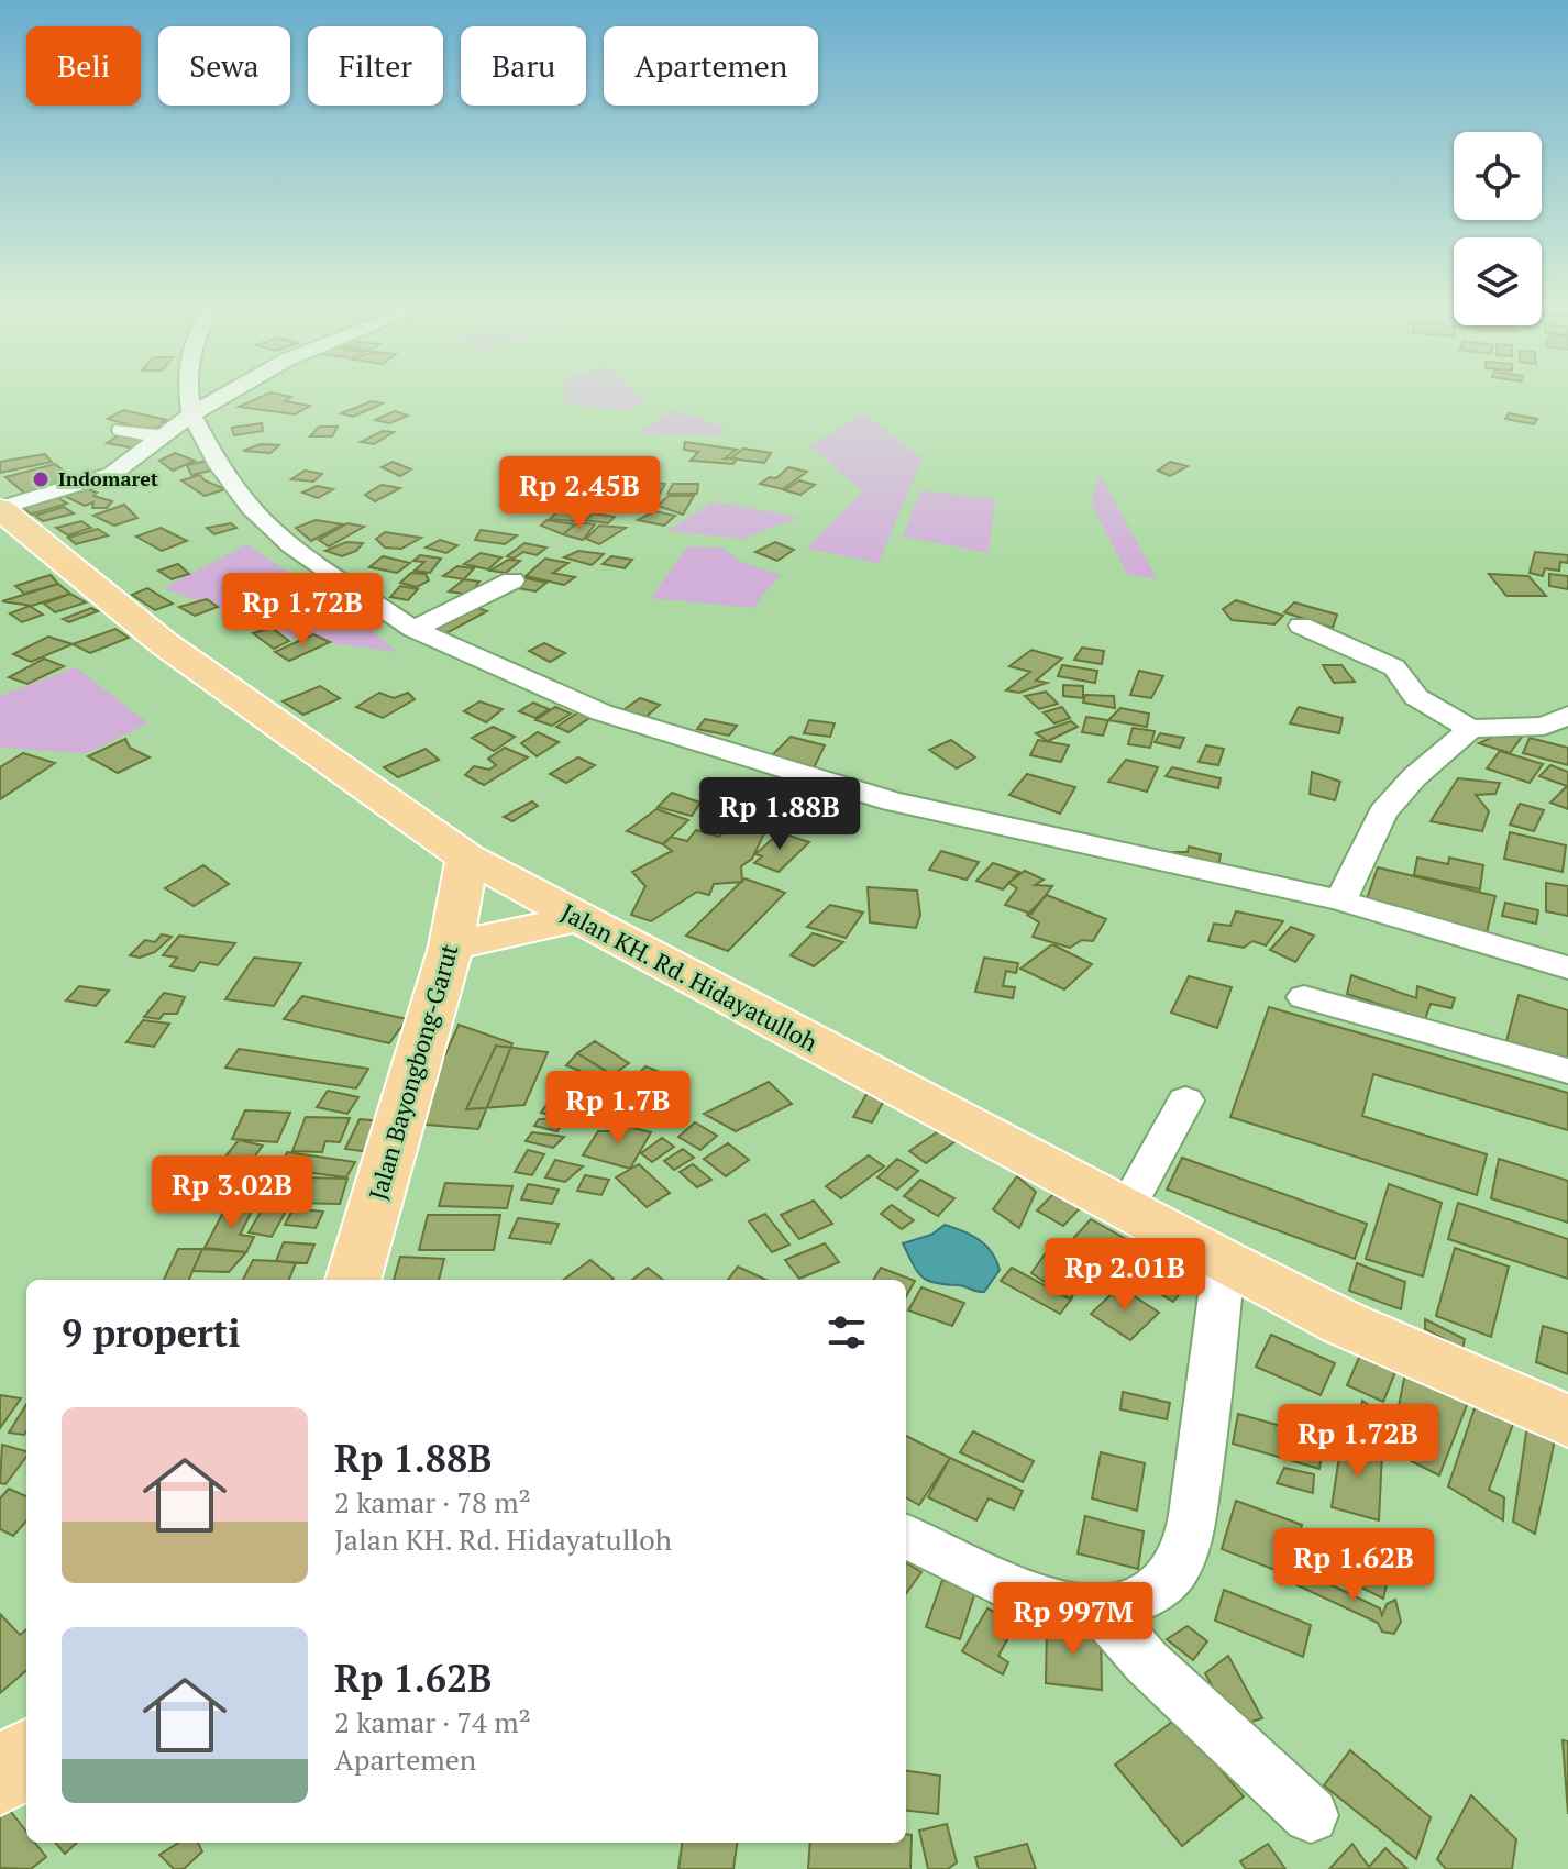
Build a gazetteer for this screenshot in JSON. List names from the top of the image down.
{
  "streets": {
    "main road": ["Jalan KH. Rd. Hidayatulloh", "Jalan Bayongbong-Garut"]
  },
  "crossings": [
    ["Jalan KH. Rd. Hidayatulloh", "Jalan Bayongbong-Garut"]
  ],
  "places": ["Indomaret"],
  "page": {
    "chip": [
      "Beli",
      "Sewa",
      "Filter",
      "Baru",
      "Apartemen"
    ],
    "price": [
      "Rp 2.45B",
      "Rp 1.72B",
      "Rp 1.88B",
      "Rp 1.7B",
      "Rp 3.02B",
      "Rp 2.01B",
      "Rp 1.72B",
      "Rp 1.62B",
      "Rp 997M"
    ],
    "heading": "9 properti",
    "list": [
      {
        "name": "Rp 1.88B",
        "note": "2 kamar · 78 m² · Jalan KH. Rd. Hidayatulloh"
      },
      {
        "name": "Rp 1.62B",
        "note": "2 kamar · 74 m² · Apartemen"
      }
    ]
  }
}
